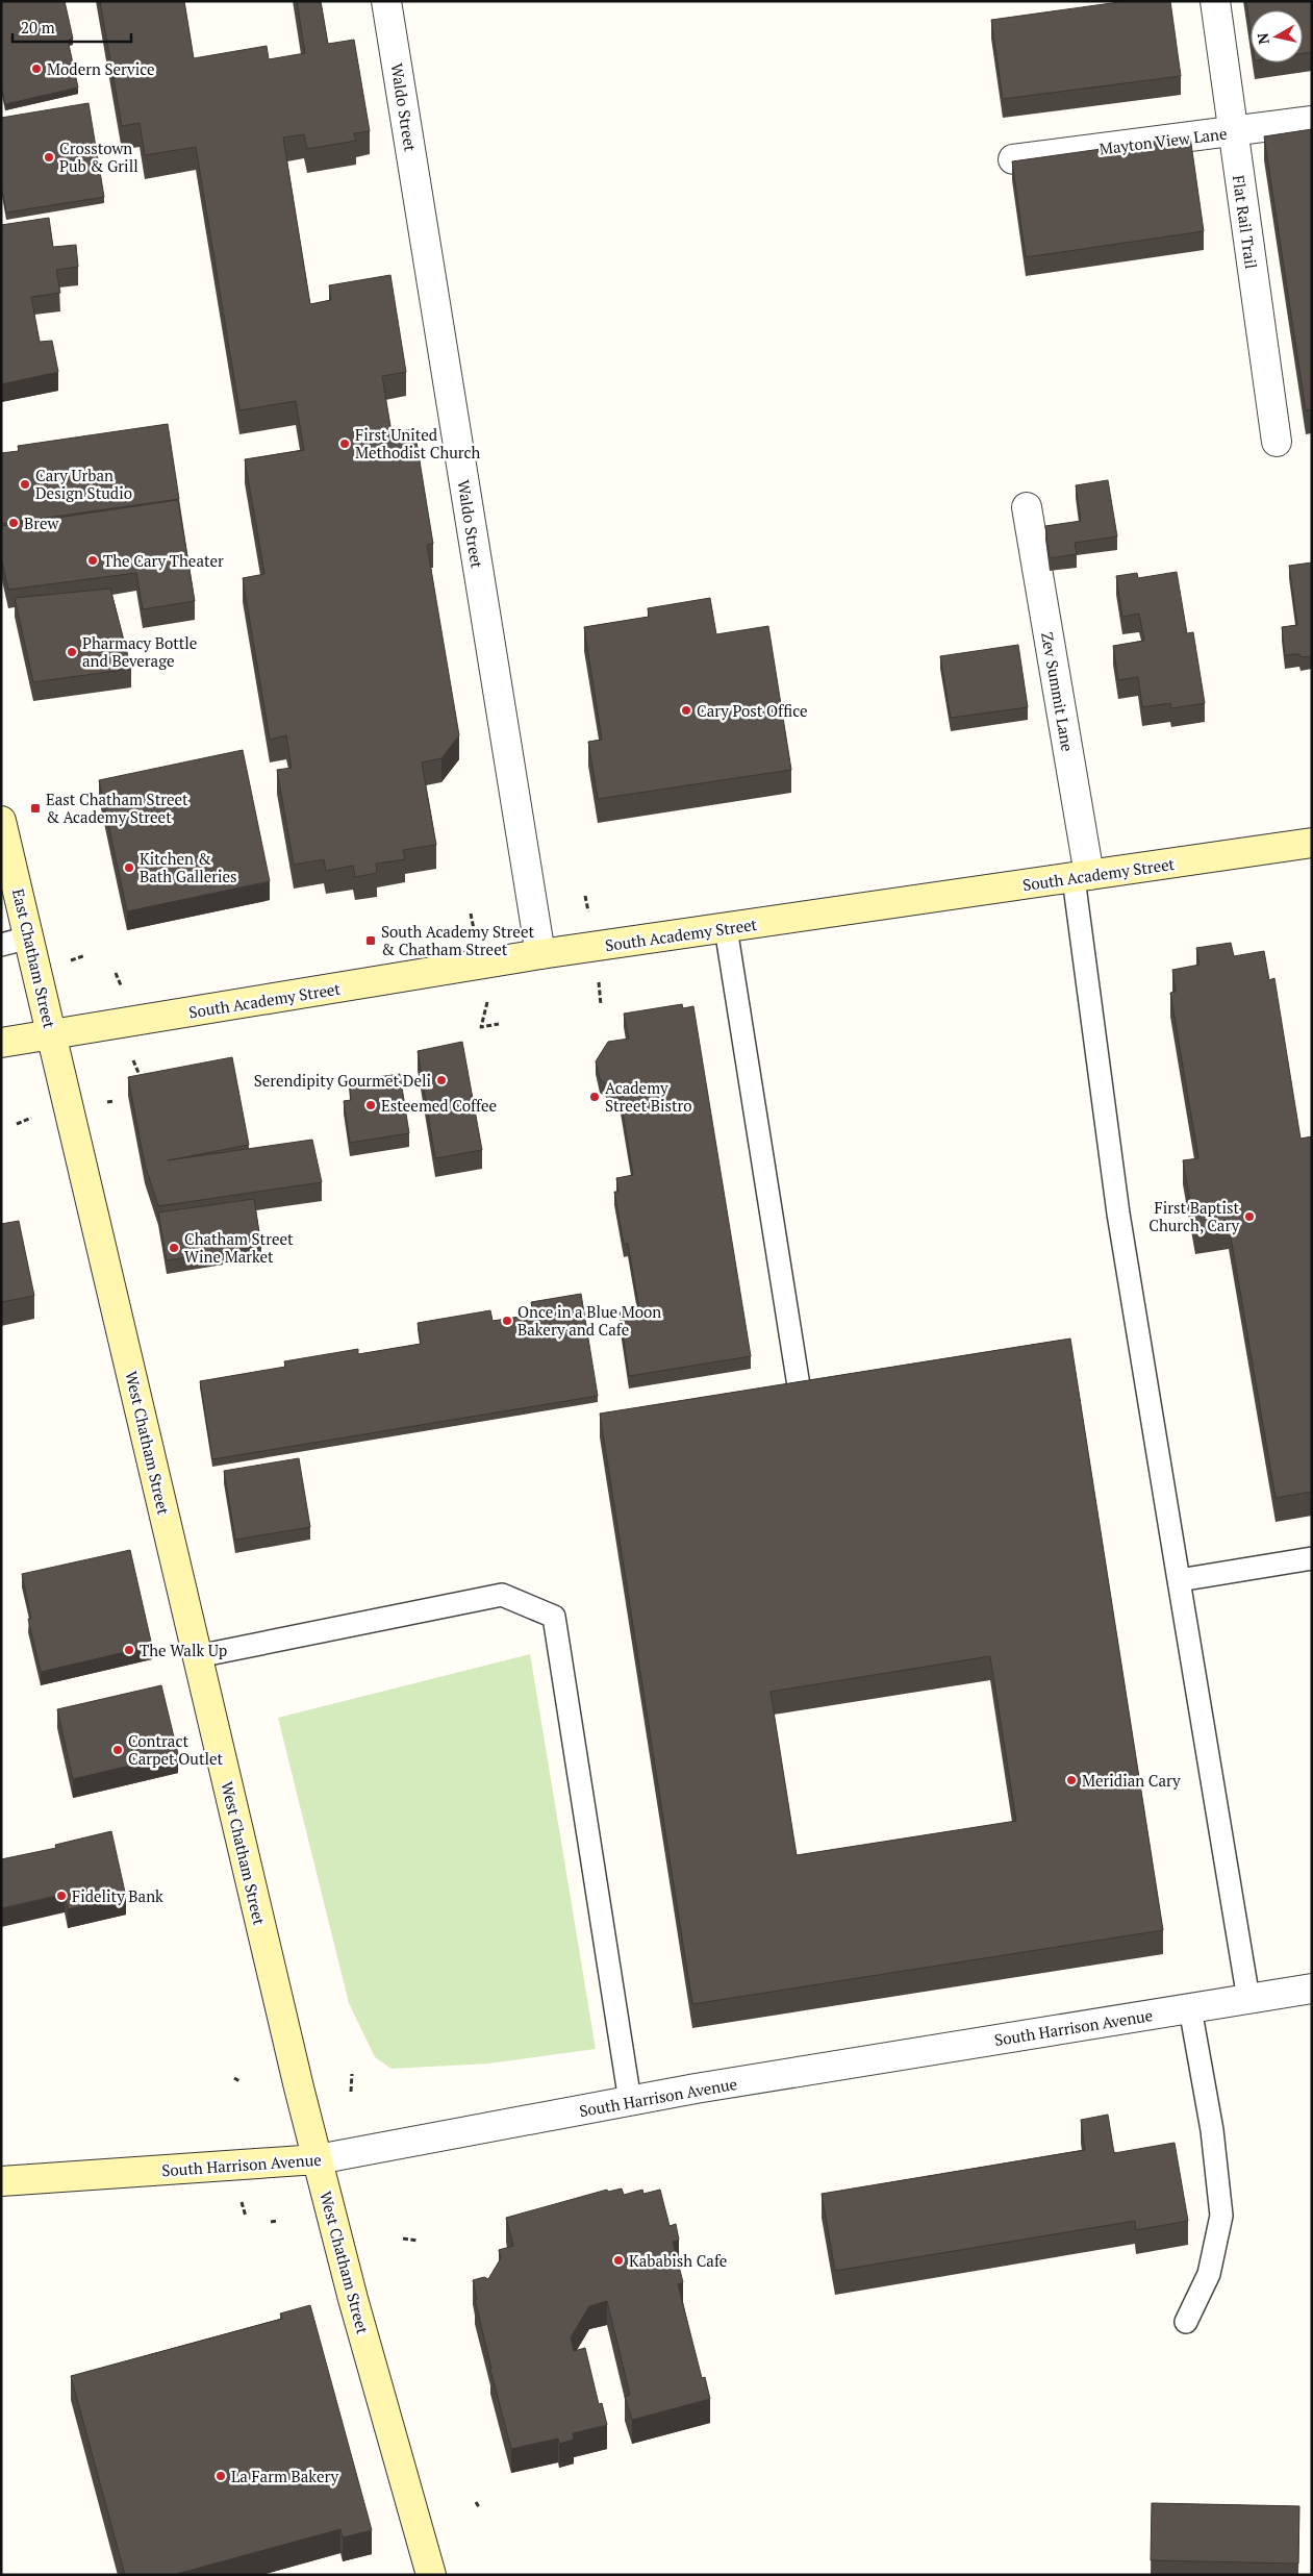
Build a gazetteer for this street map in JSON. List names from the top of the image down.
{
  "streets": {
    "main road": [
      "South Academy Street",
      "East Chatham Street",
      "West Chatham Street",
      "South Harrison Avenue"
    ],
    "street": [
      "Waldo Street",
      "Mayton View Lane",
      "Flat Rail Trail",
      "Zev Summit Lane"
    ]
  },
  "crossings": [
    ["Waldo Street", "South Academy Street"],
    ["Mayton View Lane", "Flat Rail Trail"],
    ["Zev Summit Lane", "South Academy Street"],
    ["South Academy Street", "East Chatham Street"],
    ["South Academy Street", "West Chatham Street"],
    ["East Chatham Street", "West Chatham Street"],
    ["West Chatham Street", "South Harrison Avenue"]
  ],
  "places": {
    "other": [
      "Modern Service",
      "Crosstown Pub & Grill",
      "First United Methodist Church",
      "Cary Urban Design Studio",
      "Brew",
      "The Cary Theater",
      "Pharmacy Bottle and Beverage",
      "Cary Post Office",
      "Kitchen & Bath Galleries",
      "Serendipity Gourmet Deli",
      "Academy Street Bistro",
      "Esteemed Coffee",
      "First Baptist Church, Cary",
      "Chatham Street Wine Market",
      "Once in a Blue Moon Bakery and Cafe",
      "The Walk Up",
      "Contract Carpet Outlet",
      "Meridian Cary",
      "Fidelity Bank",
      "Kababish Cafe",
      "La Farm Bakery"
    ],
    "transit": ["East Chatham Street & Academy Street", "South Academy Street & Chatham Street"]
  },
  "scale_bar": "20 m",
  "north": "left"
}
